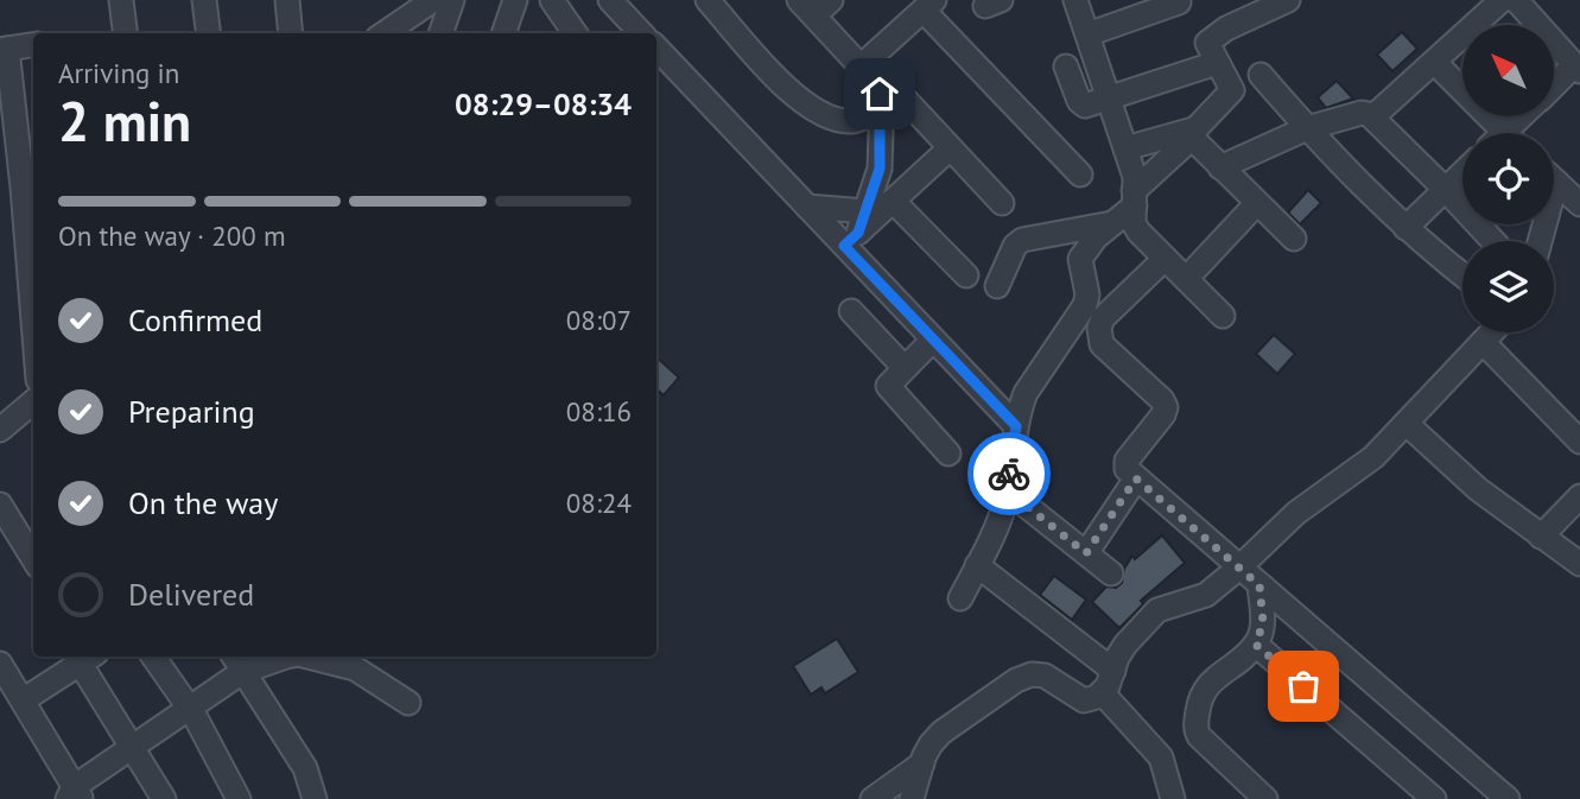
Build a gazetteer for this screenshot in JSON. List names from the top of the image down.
{
  "north": "top left",
  "page": {
    "heading": ["2 min", "Arriving in", "08:29–08:34"],
    "bar": "On the way · 200 m",
    "list": [
      ["Confirmed", "08:07"],
      ["Preparing", "08:16"],
      ["On the way", "08:24"],
      "Delivered"
    ]
  }
}
